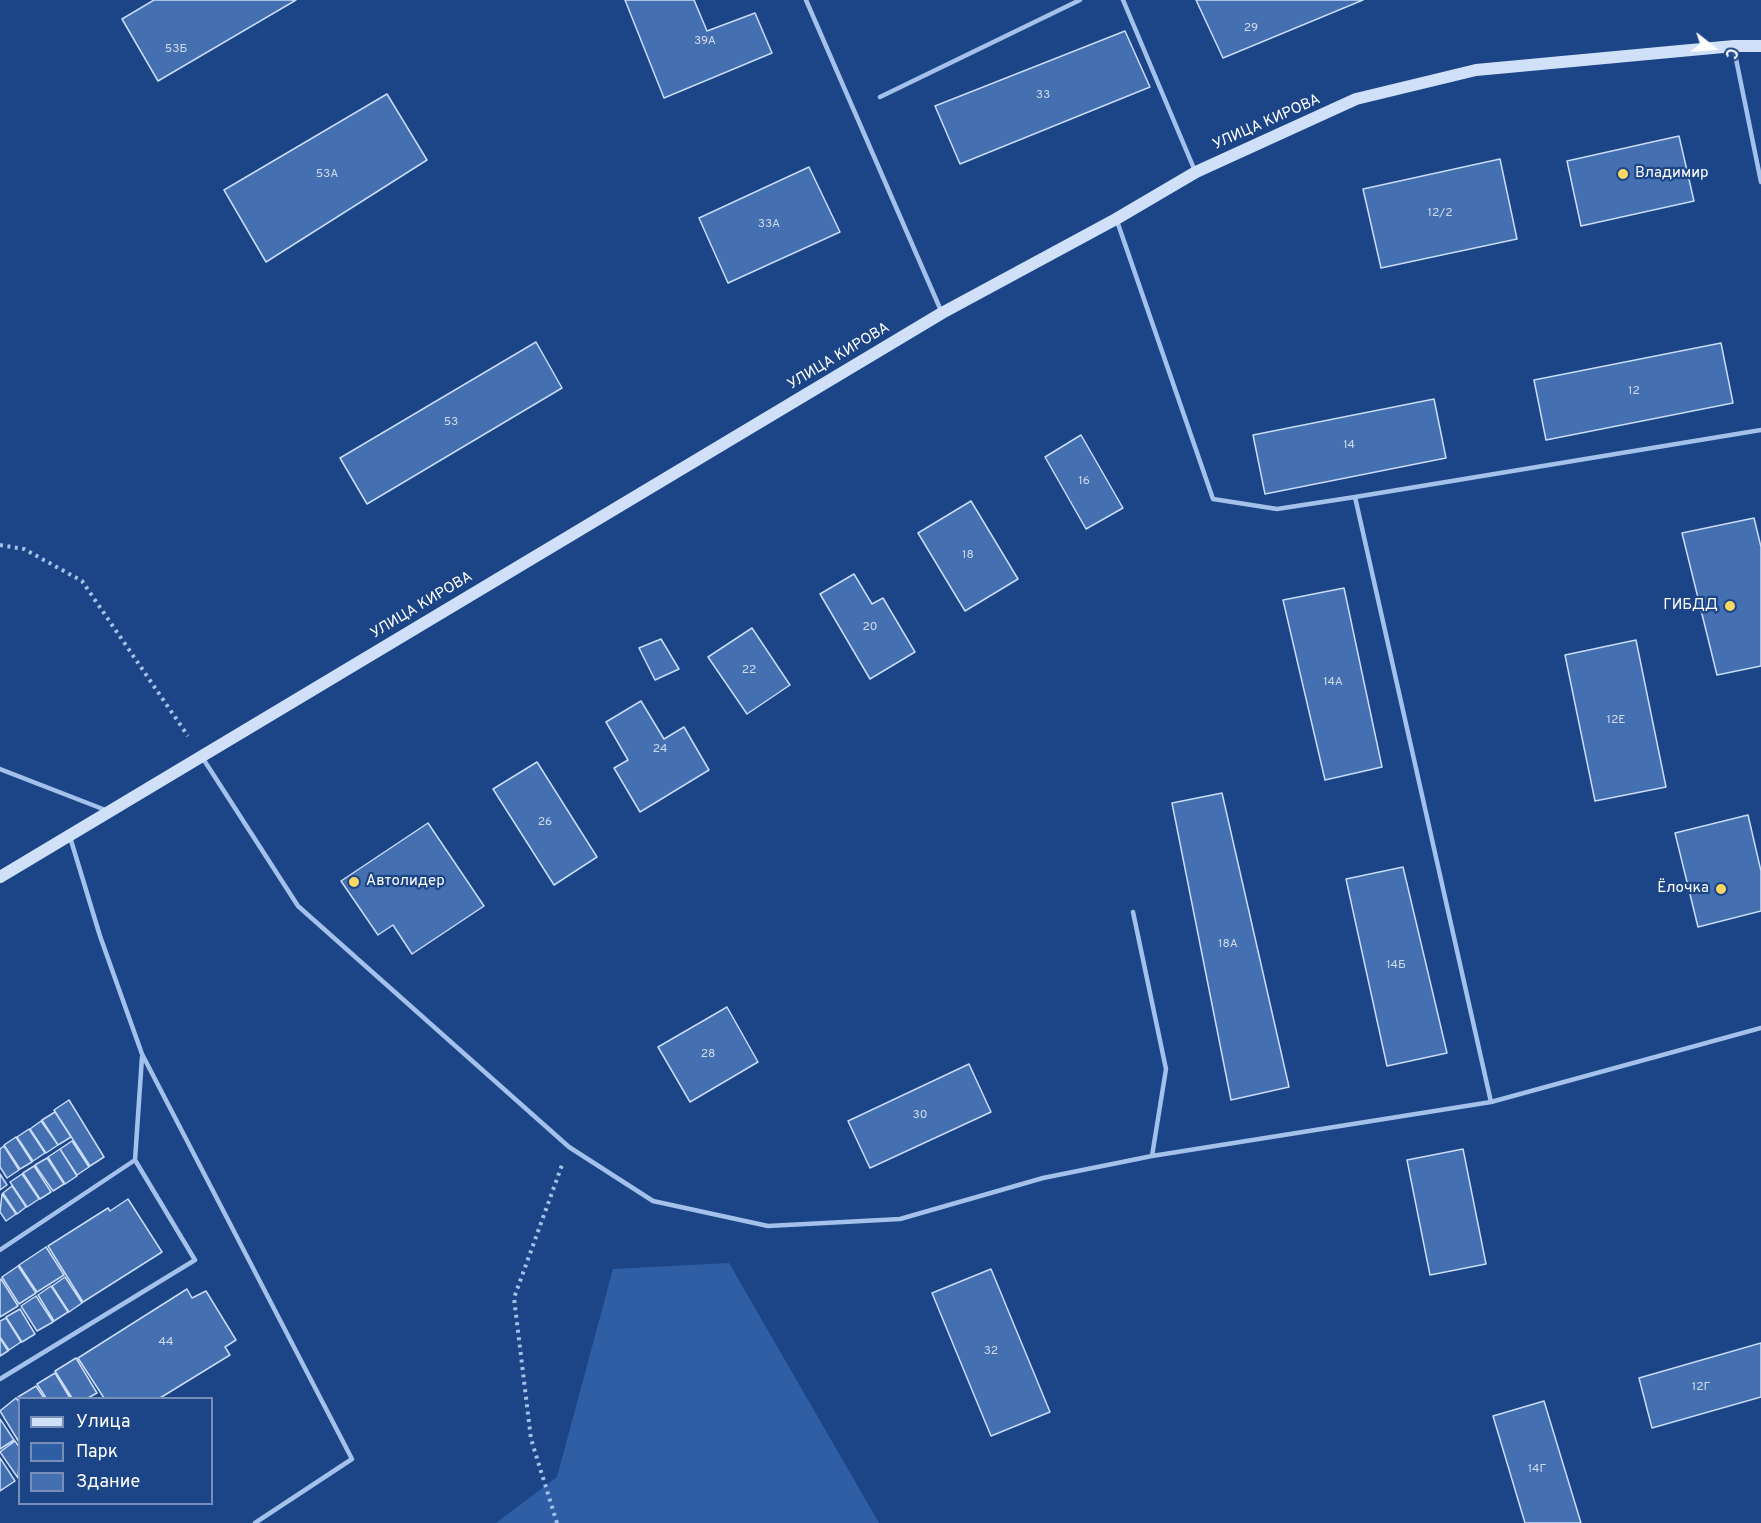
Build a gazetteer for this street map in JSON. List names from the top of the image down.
{
  "streets": {
    "main road": ["УЛИЦА КИРОВА"]
  },
  "places": [
    "Владимир",
    "ГИБДД",
    "Автолидер",
    "Ёлочка"
  ],
  "house_numbers": [
    "29",
    "39А",
    "53Б",
    "33",
    "53А",
    "12/2",
    "33А",
    "12",
    "53",
    "14",
    "16",
    "18",
    "20",
    "22",
    "14А",
    "12Е",
    "24",
    "26",
    "18А",
    "14Б",
    "28",
    "30",
    "44",
    "32",
    "12Г",
    "14Г"
  ],
  "legend": ["Улица", "Парк", "Здание"],
  "north": "right"
}
